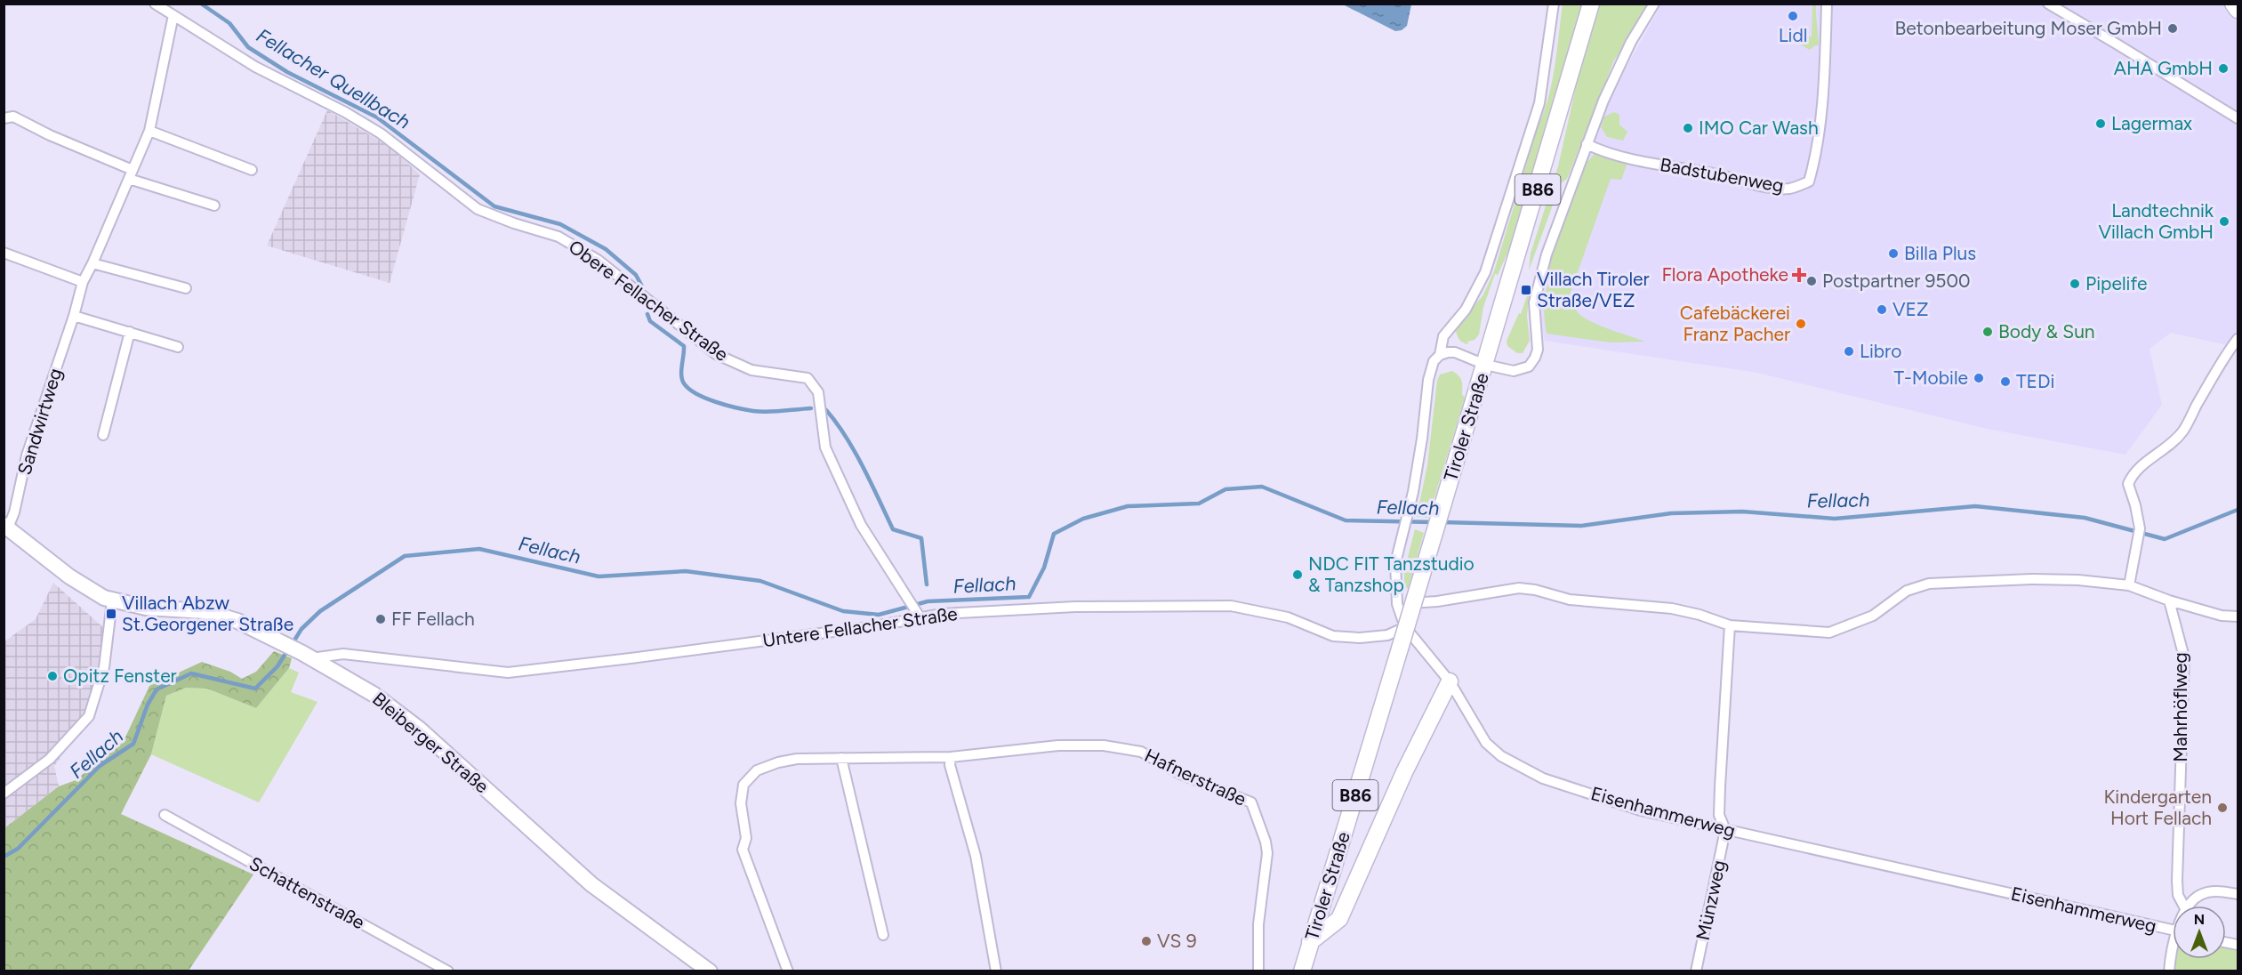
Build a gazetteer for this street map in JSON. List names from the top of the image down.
{
  "streets": {
    "main road": ["B86", "Tiroler Straße", "Bleiberger Straße"],
    "street": [
      "Badstubenweg",
      "Obere Fellacher Straße",
      "Sandwirtweg",
      "Untere Fellacher Straße",
      "Mahrhöflweg",
      "Hafnerstraße",
      "Eisenhammerweg",
      "Schattenstraße",
      "Münzweg"
    ]
  },
  "crossings": [
    ["Obere Fellacher Straße", "Sandwirtweg"],
    ["Obere Fellacher Straße", "Untere Fellacher Straße"],
    ["Sandwirtweg", "Bleiberger Straße"],
    ["Untere Fellacher Straße", "Bleiberger Straße"],
    ["Untere Fellacher Straße", "Eisenhammerweg"],
    ["Eisenhammerweg", "Münzweg"]
  ],
  "water": ["Fellacher Quellbach", "Fellach"],
  "places": {
    "other": [
      "Lidl",
      "Betonbearbeitung Moser GmbH",
      "AHA GmbH",
      "Lagermax",
      "IMO Car Wash",
      "Landtechnik Villach GmbH",
      "Billa Plus",
      "Postpartner 9500",
      "Pipelife",
      "VEZ",
      "Cafebäckerei Franz Pacher",
      "Body & Sun",
      "Libro",
      "T-Mobile",
      "TEDi",
      "NDC FIT Tanzstudio & Tanzshop",
      "FF Fellach",
      "Opitz Fenster",
      "Kindergarten Hort Fellach",
      "VS 9"
    ],
    "health": ["Flora Apotheke"],
    "transit": ["Villach Tiroler Straße/VEZ", "Villach Abzw St.Georgener Straße"]
  },
  "north": "top"
}
